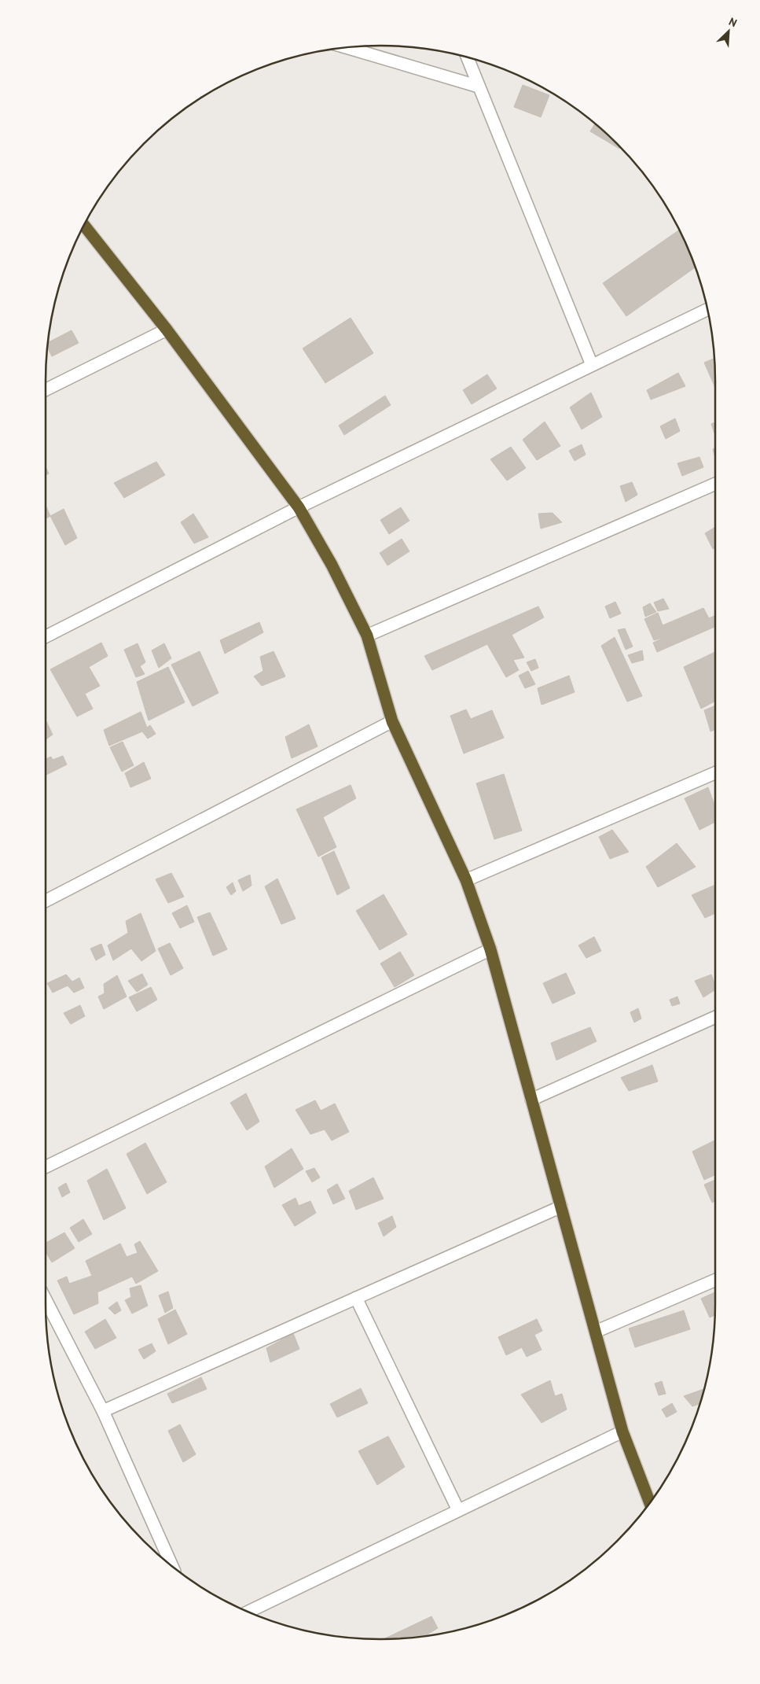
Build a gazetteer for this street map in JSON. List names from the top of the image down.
{
  "north": "top right"
}
